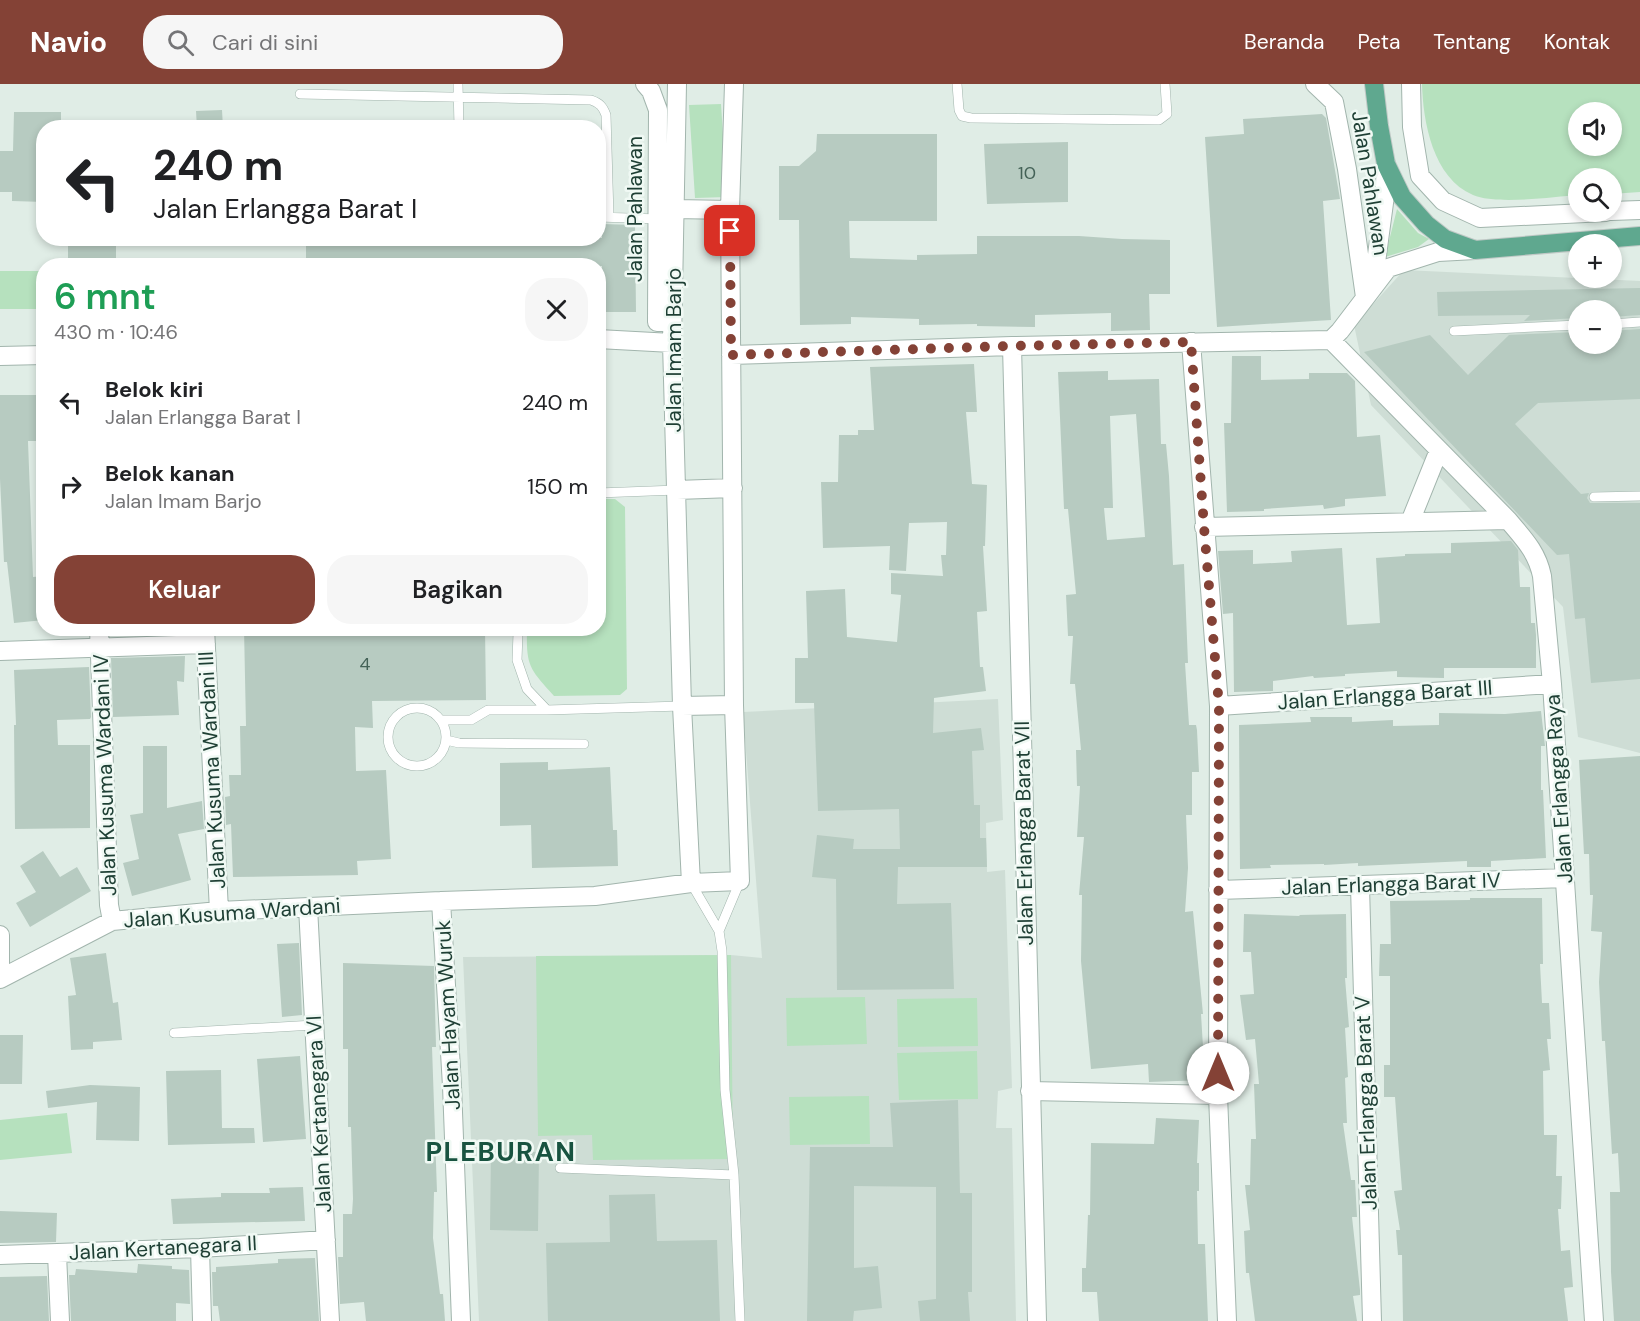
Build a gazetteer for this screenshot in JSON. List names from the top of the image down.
{
  "streets": {
    "street": [
      "Jalan Pahlawan",
      "Jalan Imam Barjo",
      "Jalan Erlangga Barat III",
      "Jalan Kusuma Wardani III",
      "Jalan Kusuma Wardani IV",
      "Jalan Erlangga Raya",
      "Jalan Erlangga Barat VII",
      "Jalan Erlangga Barat IV",
      "Jalan Kusuma Wardani",
      "Jalan Hayam Wuruk",
      "Jalan Erlangga Barat V",
      "Jalan Kertanegara VI",
      "Jalan Kertanegara II"
    ]
  },
  "crossings": [
    ["Jalan Pahlawan", "Jalan Imam Barjo"],
    ["Jalan Imam Barjo", "Jalan Hayam Wuruk"],
    ["Jalan Erlangga Barat III", "Jalan Erlangga Raya"],
    ["Jalan Kusuma Wardani III", "Jalan Kusuma Wardani"],
    ["Jalan Kusuma Wardani IV", "Jalan Kusuma Wardani"],
    ["Jalan Erlangga Raya", "Jalan Erlangga Barat IV"],
    ["Jalan Erlangga Barat IV", "Jalan Erlangga Barat V"],
    ["Jalan Kusuma Wardani", "Jalan Hayam Wuruk"],
    ["Jalan Kusuma Wardani", "Jalan Kertanegara VI"],
    ["Jalan Kertanegara VI", "Jalan Kertanegara II"]
  ],
  "districts": ["PLEBURAN"],
  "house_numbers": ["10", "4"],
  "page": {
    "header": "Navio",
    "search": "Cari di sini",
    "nav": [
      "Beranda",
      "Peta",
      "Tentang",
      "Kontak"
    ],
    "map_buttons": ["+", "−"],
    "turn": ["240 m", "Jalan Erlangga Barat I"],
    "heading": ["6 mnt", "430 m · 10:46"],
    "list": [
      {
        "name": "Belok kiri",
        "note": "Jalan Erlangga Barat I",
        "value": "240 m"
      },
      {
        "name": "Belok kanan",
        "note": "Jalan Imam Barjo",
        "value": "150 m"
      }
    ],
    "buttons": ["Keluar", "Bagikan"]
  }
}
